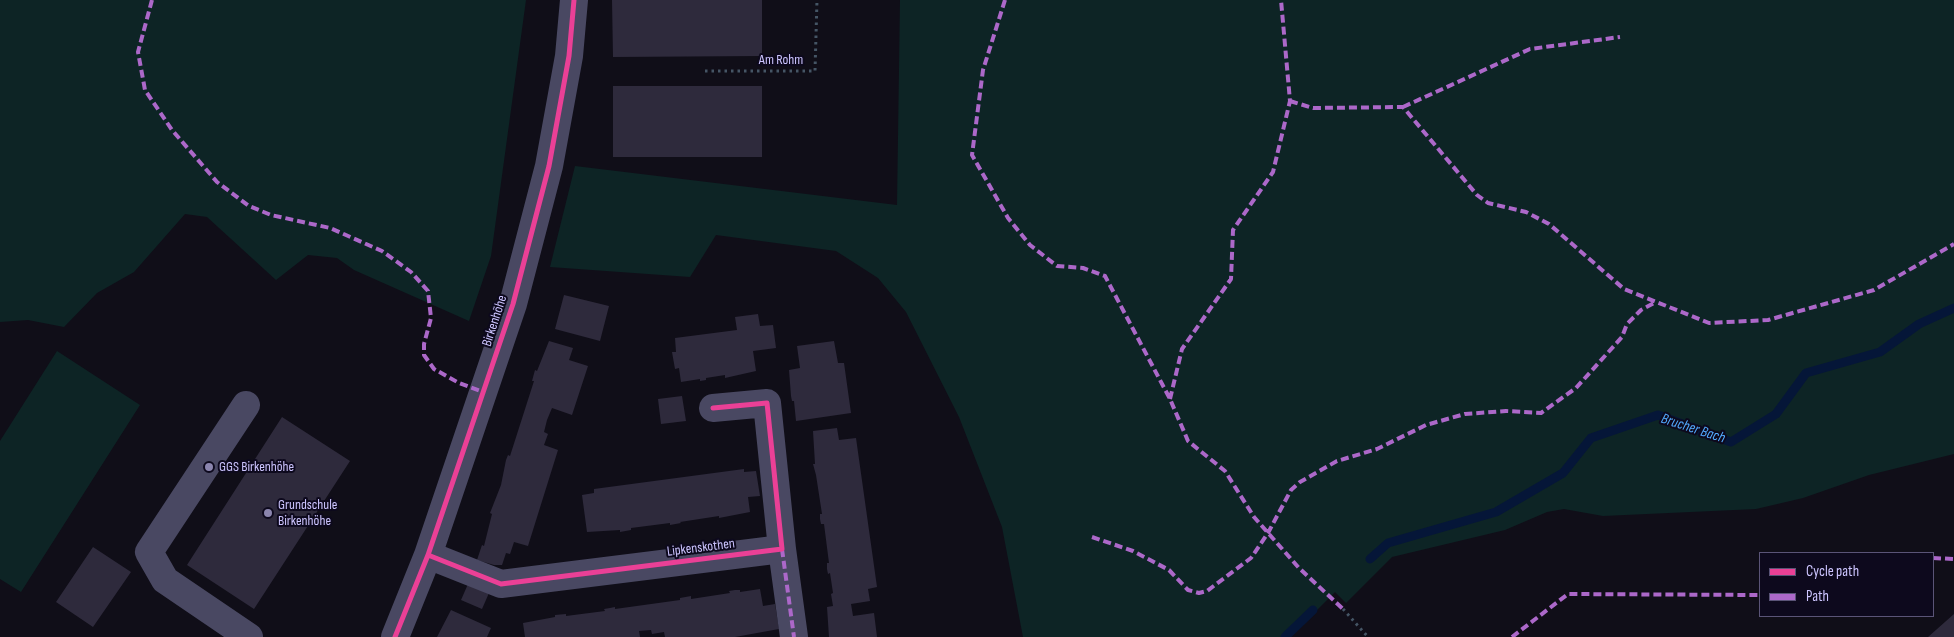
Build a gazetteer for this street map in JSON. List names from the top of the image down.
{
  "streets": {
    "street": ["Birkenhöhe", "Lipkenskothen"],
    "path": ["Am Rohm"]
  },
  "crossings": [
    ["Birkenhöhe", "Lipkenskothen"]
  ],
  "water": ["Brucher Bach"],
  "places": ["GGS Birkenhöhe", "Grundschule Birkenhöhe"],
  "legend": ["Cycle path", "Path"]
}
